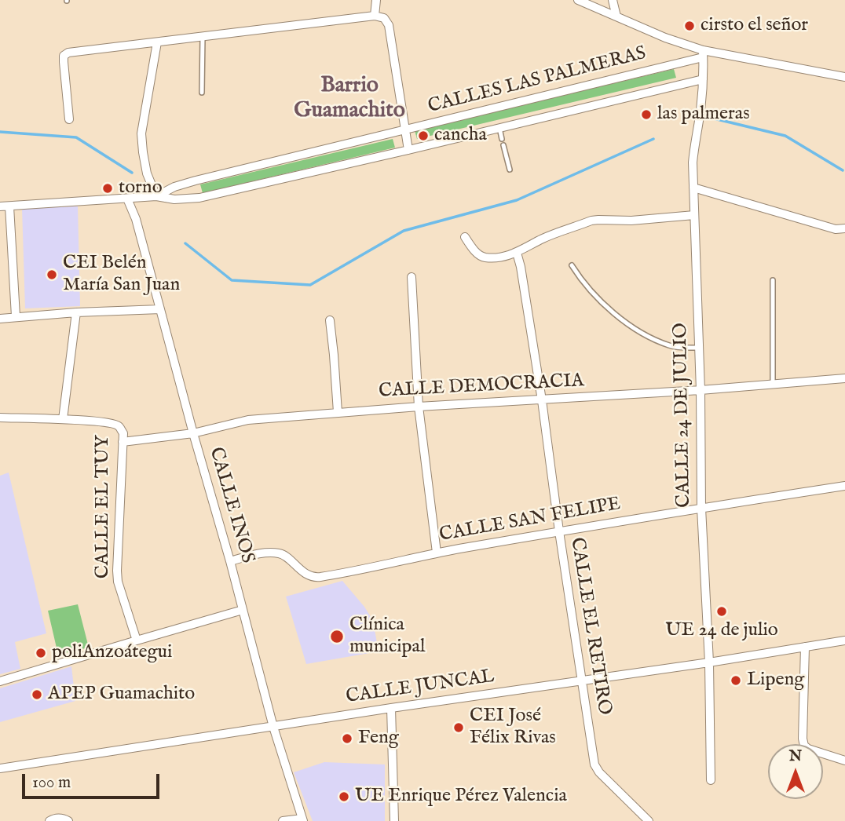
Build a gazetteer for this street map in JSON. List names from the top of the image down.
{
  "streets": {
    "street": [
      "CALLES LAS PALMERAS",
      "CALLE DEMOCRACIA",
      "CALLE 24 DE JULIO",
      "CALLE INOS",
      "CALLE EL TUY",
      "CALLE SAN FELIPE",
      "CALLE EL RETIRO",
      "CALLE JUNCAL"
    ]
  },
  "crossings": [
    ["CALLES LAS PALMERAS", "CALLE 24 DE JULIO"],
    ["CALLE DEMOCRACIA", "CALLE 24 DE JULIO"],
    ["CALLE DEMOCRACIA", "CALLE INOS"],
    ["CALLE DEMOCRACIA", "CALLE EL TUY"],
    ["CALLE DEMOCRACIA", "CALLE EL RETIRO"],
    ["CALLE 24 DE JULIO", "CALLE SAN FELIPE"],
    ["CALLE 24 DE JULIO", "CALLE JUNCAL"],
    ["CALLE INOS", "CALLE SAN FELIPE"],
    ["CALLE INOS", "CALLE JUNCAL"],
    ["CALLE SAN FELIPE", "CALLE EL RETIRO"],
    ["CALLE EL RETIRO", "CALLE JUNCAL"]
  ],
  "districts": ["Barrio Guamachito"],
  "places": [
    "cirsto el señor",
    "las palmeras",
    "cancha",
    "torno",
    "CEI Belén María San Juan",
    "UE 24 de julio",
    "Clínica municipal",
    "poliAnzoátegui",
    "Lipeng",
    "APEP Guamachito",
    "CEI José Félix Rivas",
    "Feng",
    "UE Enrique Pérez Valencia"
  ],
  "scale_bar": "100 m",
  "north": "top"
}
